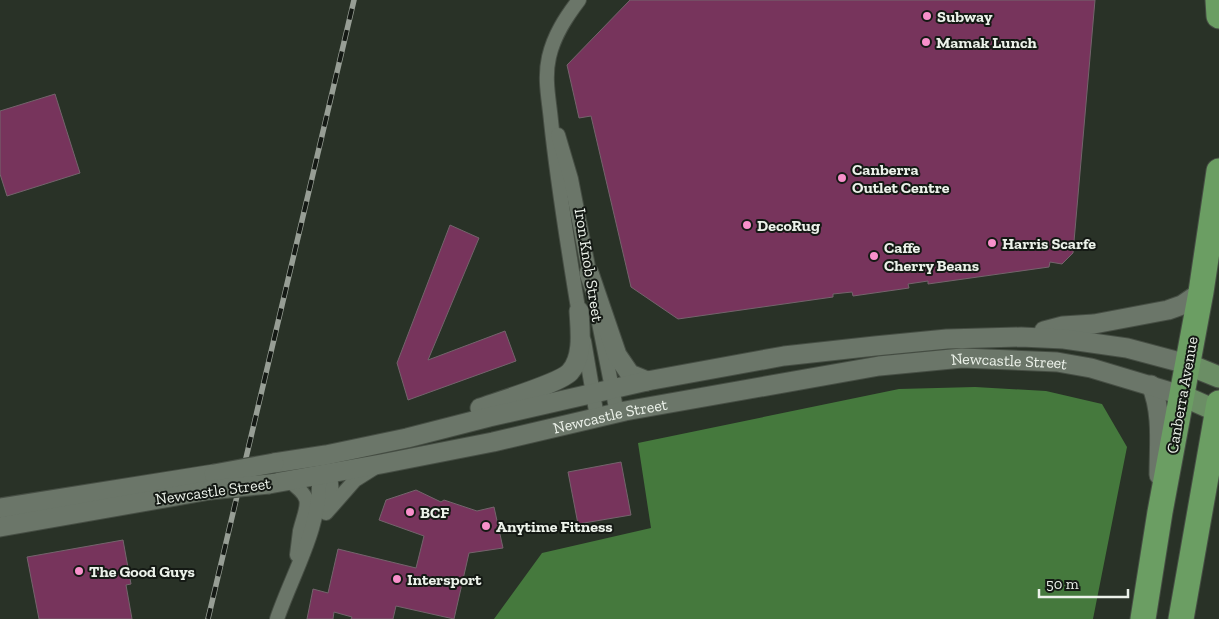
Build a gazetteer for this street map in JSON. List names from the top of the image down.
{
  "streets": {
    "highway": ["Canberra Avenue"],
    "main road": ["Newcastle Street"],
    "street": ["Iron Knob Street"]
  },
  "crossings": [
    ["Iron Knob Street", "Newcastle Street"],
    ["Newcastle Street", "Canberra Avenue"]
  ],
  "places": [
    "Subway",
    "Mamak Lunch",
    "Canberra Outlet Centre",
    "DecoRug",
    "Harris Scarfe",
    "Caffe Cherry Beans",
    "BCF",
    "Anytime Fitness",
    "The Good Guys",
    "Intersport"
  ],
  "scale_bar": "50 m"
}
